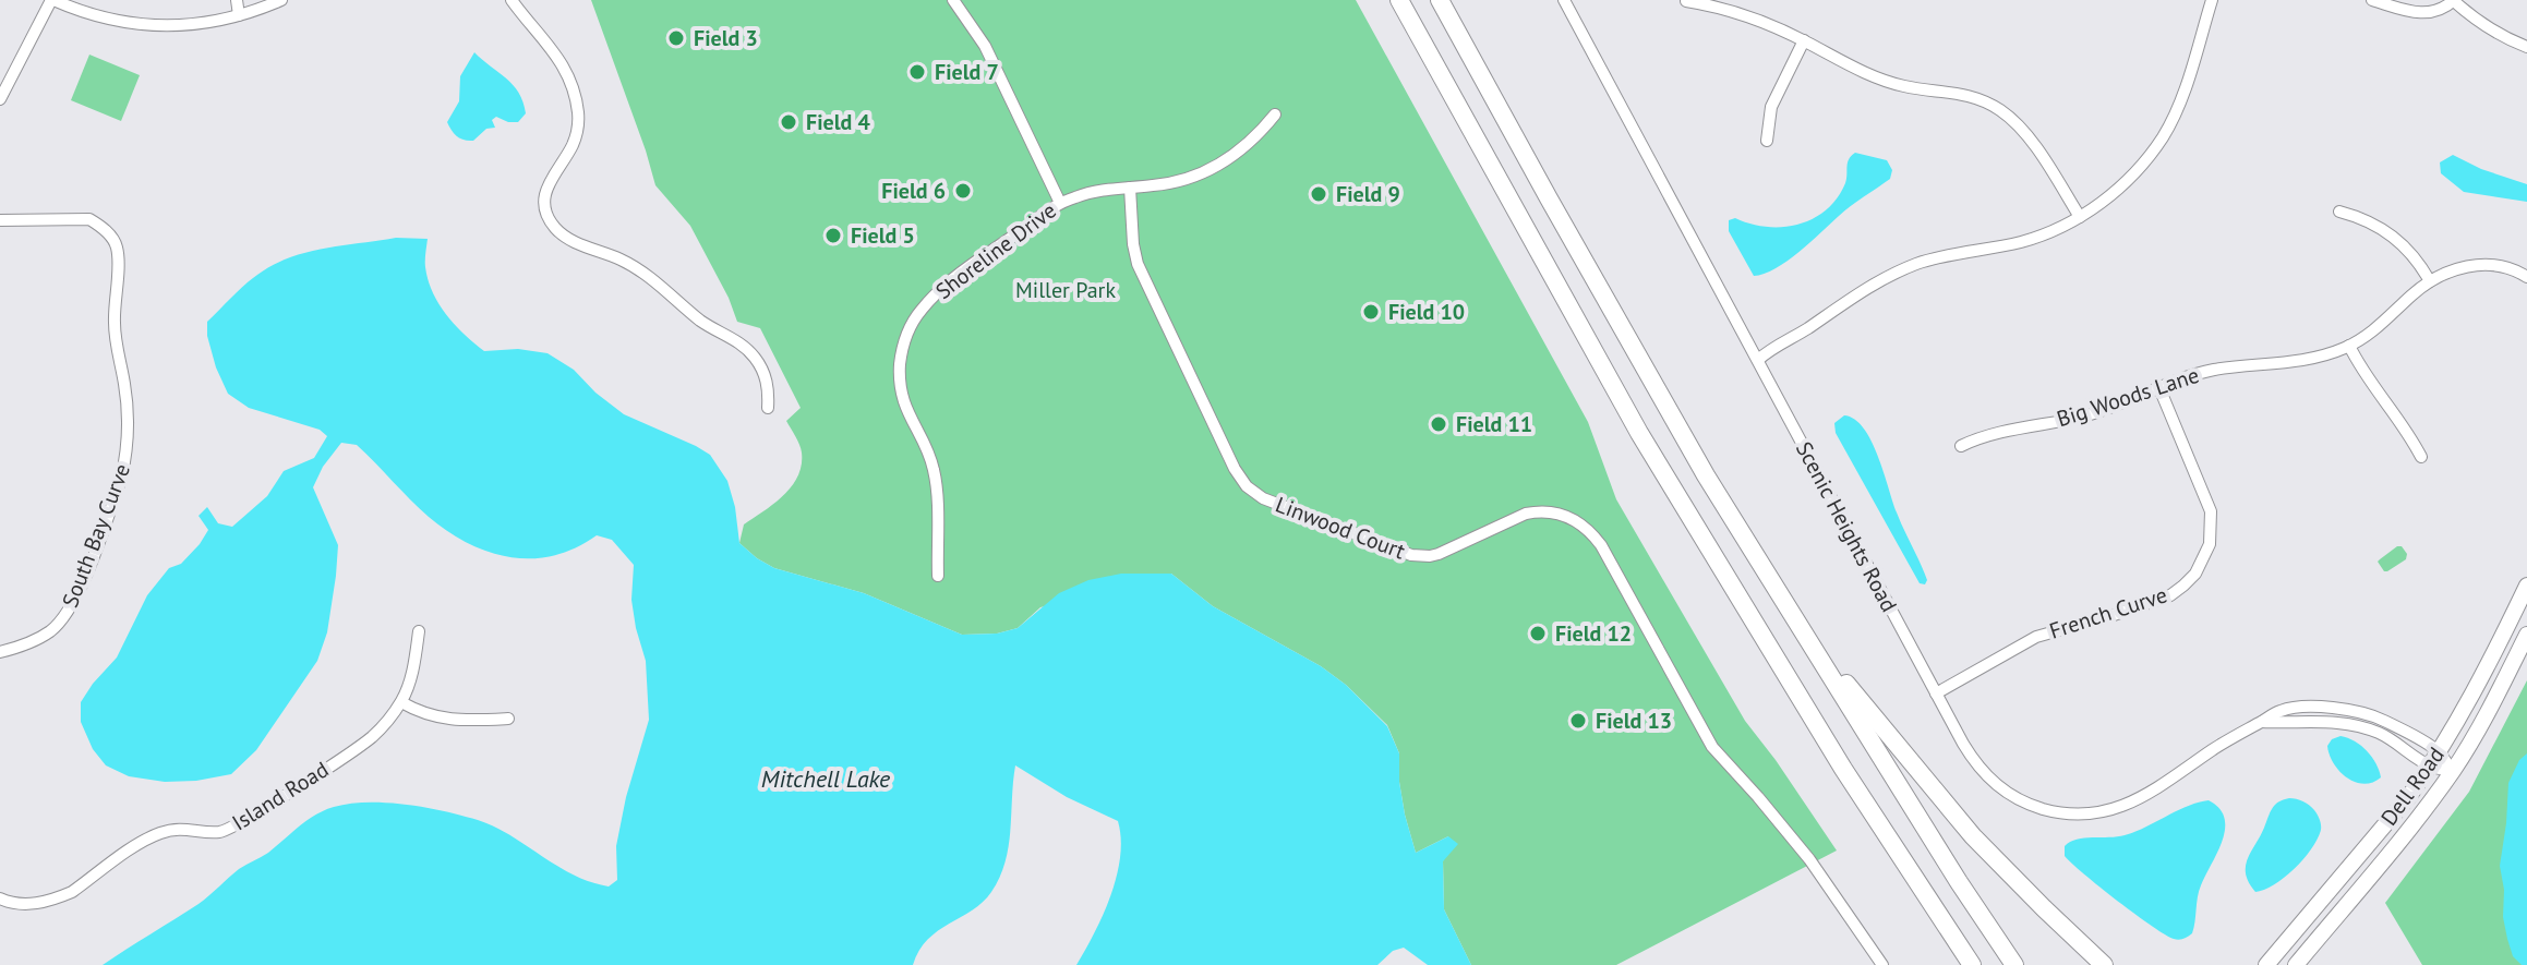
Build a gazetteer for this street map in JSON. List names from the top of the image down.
{
  "streets": {
    "main road": ["Dell Road"],
    "street": [
      "Shoreline Drive",
      "Big Woods Lane",
      "Scenic Heights Road",
      "Linwood Court",
      "South Bay Curve",
      "French Curve",
      "Island Road"
    ]
  },
  "crossings": [
    ["Shoreline Drive", "Linwood Court"],
    ["Big Woods Lane", "French Curve"],
    ["Scenic Heights Road", "French Curve"],
    ["Scenic Heights Road", "Dell Road"]
  ],
  "water": ["Mitchell Lake"],
  "parks": ["Miller Park"],
  "places": [
    "Field 3",
    "Field 7",
    "Field 4",
    "Field 6",
    "Field 9",
    "Field 5",
    "Field 10",
    "Field 11",
    "Field 12",
    "Field 13"
  ]
}
